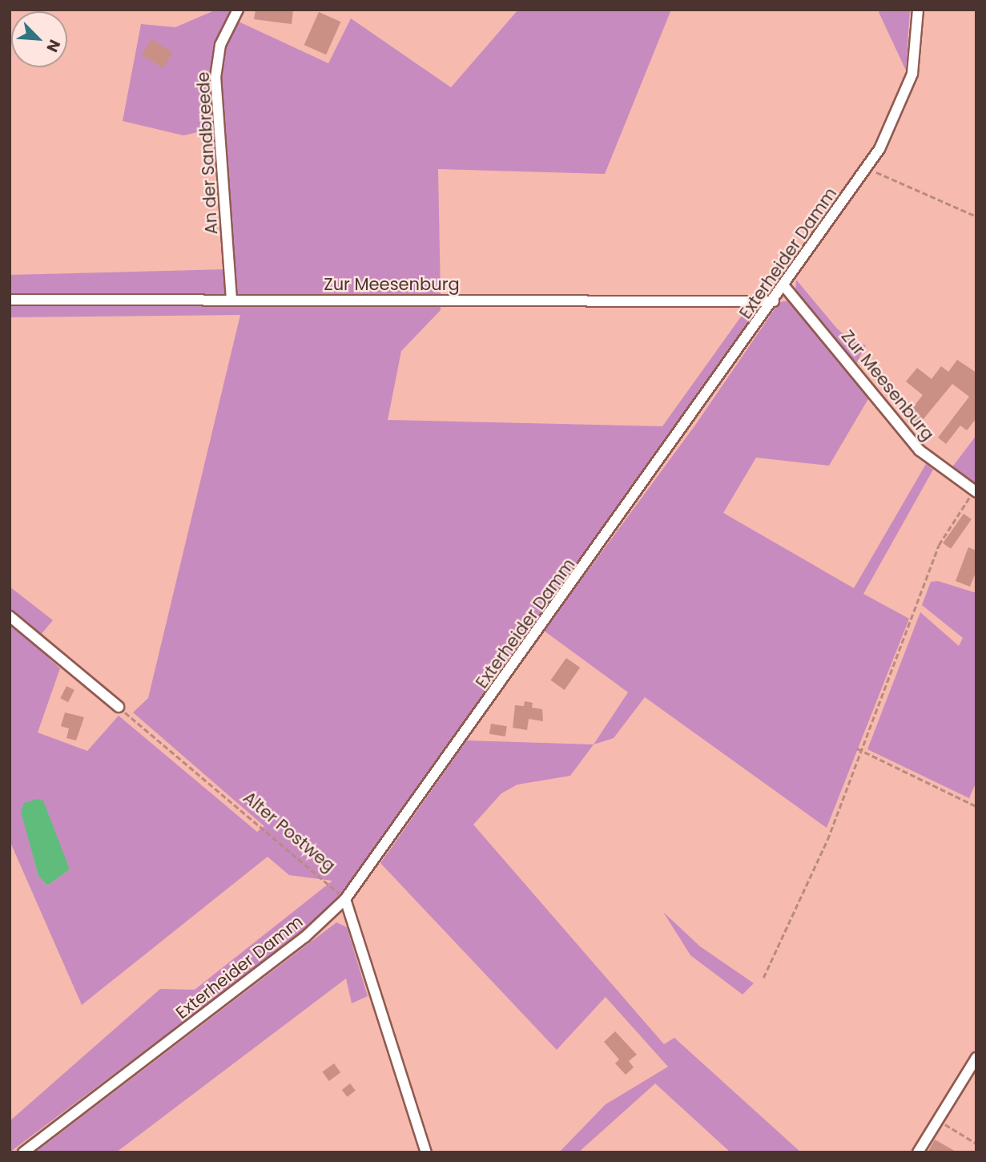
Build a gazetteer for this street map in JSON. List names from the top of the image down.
{
  "streets": {
    "street": ["An der Sandbreede", "Exterheider Damm", "Zur Meesenburg"],
    "path": ["Alter Postweg"]
  },
  "crossings": [
    ["An der Sandbreede", "Zur Meesenburg"],
    ["Exterheider Damm", "Zur Meesenburg"],
    ["Exterheider Damm", "Alter Postweg"]
  ],
  "north": "bottom right"
}
